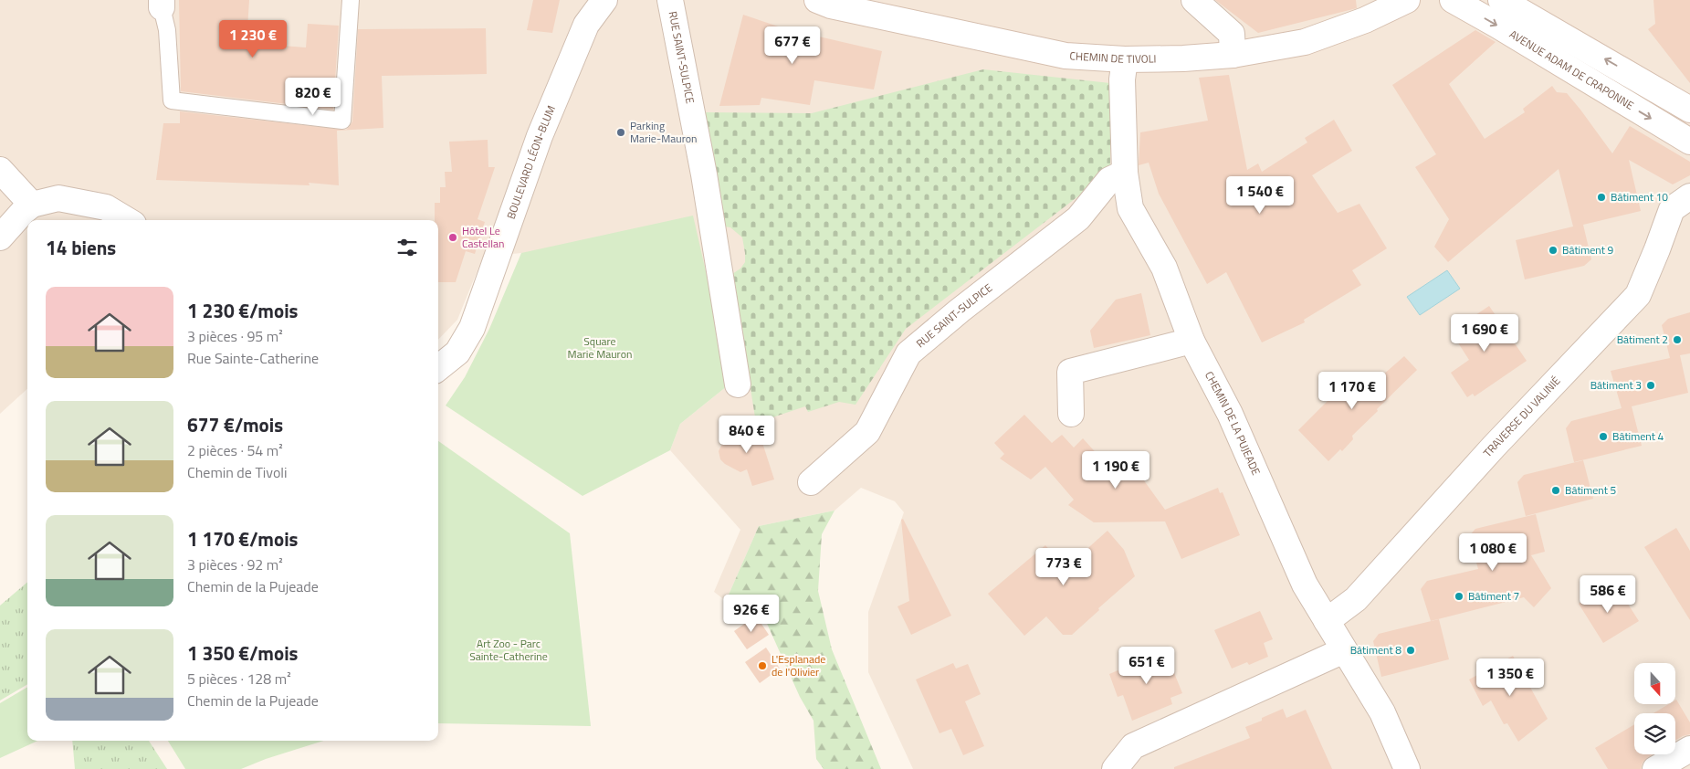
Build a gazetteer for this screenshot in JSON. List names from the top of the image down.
{
  "streets": {
    "street": [
      "RUE SAINT-SULPICE",
      "CHEMIN DE TIVOLI",
      "AVENUE ADAM DE CRAPONNE",
      "BOULEVARD LÉON-BLUM",
      "TRAVERSE DU VALINIÉ",
      "CHEMIN DE LA PUJEADE"
    ]
  },
  "crossings": [
    ["RUE SAINT-SULPICE", "CHEMIN DE LA PUJEADE"],
    ["CHEMIN DE TIVOLI", "CHEMIN DE LA PUJEADE"],
    ["TRAVERSE DU VALINIÉ", "CHEMIN DE LA PUJEADE"]
  ],
  "parks": ["Square Marie Mauron", "Art Zoo - Parc Sainte-Catherine"],
  "places": [
    "Parking Marie-Mauron",
    "Bâtiment 10",
    "Hôtel Le Castellan",
    "Bâtiment 9",
    "Bâtiment 2",
    "Bâtiment 3",
    "Bâtiment 4",
    "Bâtiment 5",
    "Bâtiment 7",
    "Bâtiment 8",
    "L'Esplanade de l'Olivier"
  ],
  "north": "bottom",
  "page": {
    "price": [
      "1 230 €",
      "677 €",
      "820 €",
      "1 540 €",
      "1 690 €",
      "1 170 €",
      "840 €",
      "1 190 €",
      "1 080 €",
      "773 €",
      "586 €",
      "926 €",
      "651 €",
      "1 350 €"
    ],
    "heading": "14 biens",
    "list": [
      {
        "name": "1 230 €/mois",
        "note": "3 pièces · 95 m² · Rue Sainte-Catherine"
      },
      {
        "name": "677 €/mois",
        "note": "2 pièces · 54 m² · Chemin de Tivoli"
      },
      {
        "name": "1 170 €/mois",
        "note": "3 pièces · 92 m² · Chemin de la Pujeade"
      },
      {
        "name": "1 350 €/mois",
        "note": "5 pièces · 128 m² · Chemin de la Pujeade"
      }
    ]
  }
}
